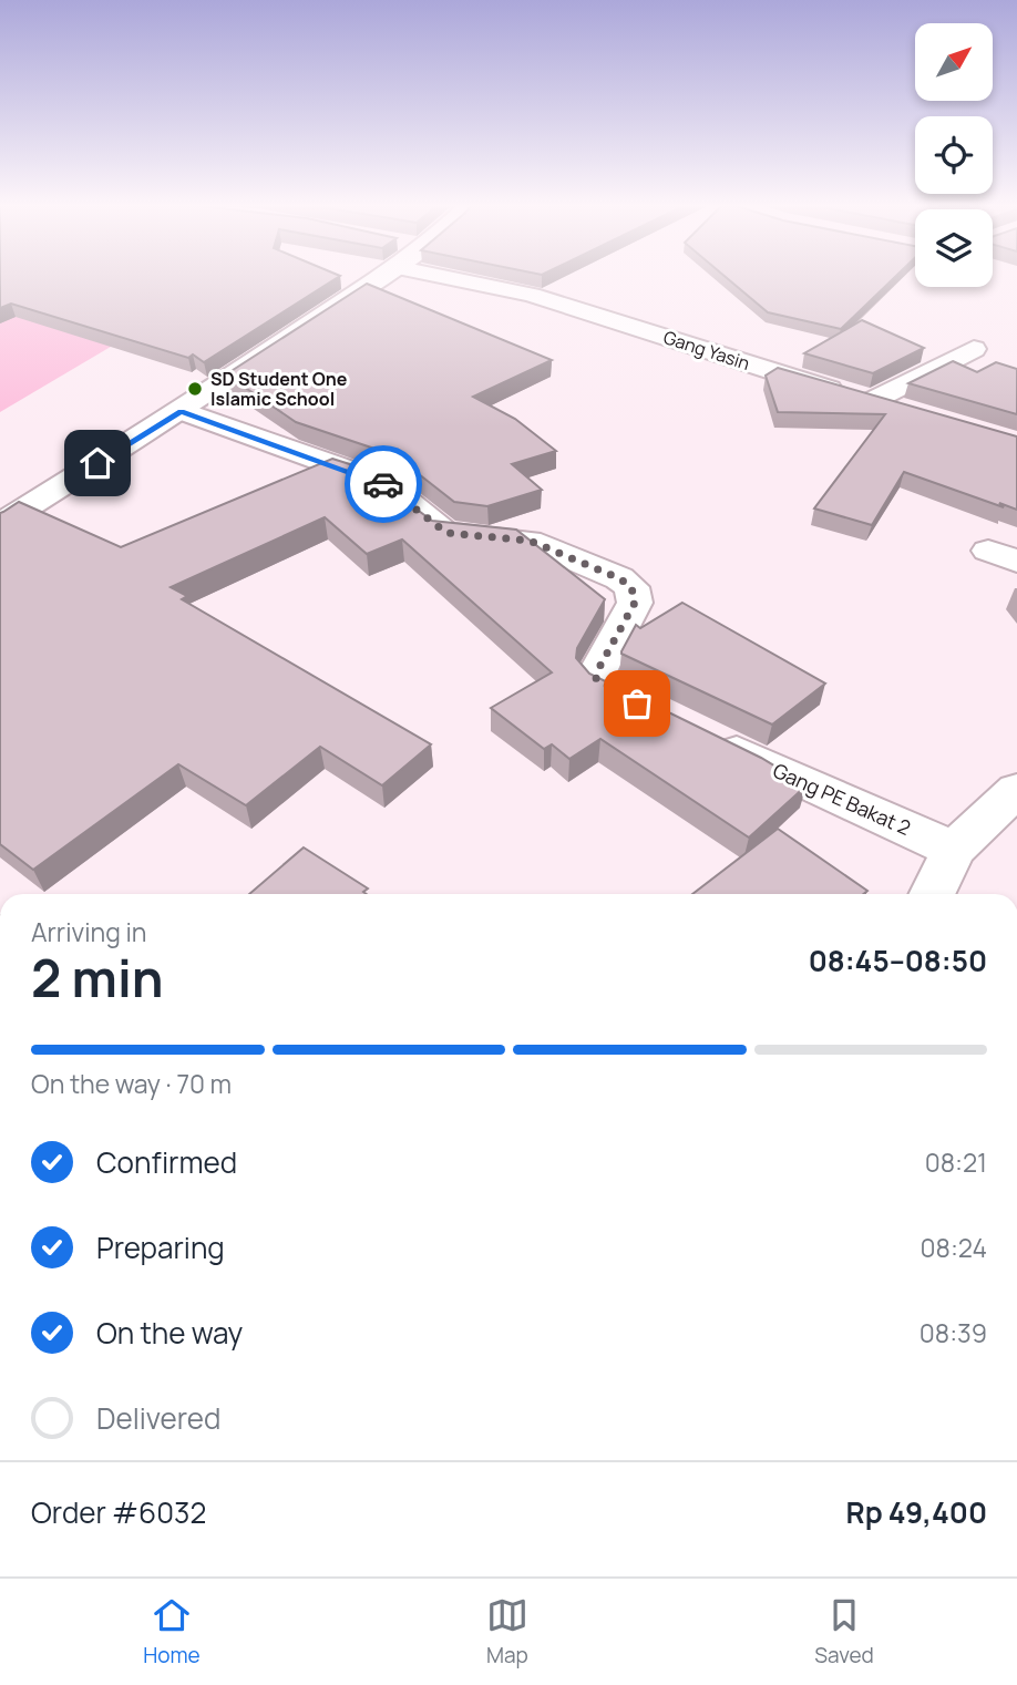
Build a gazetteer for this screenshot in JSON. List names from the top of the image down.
{
  "streets": {
    "street": ["Gang Yasin", "Gang PE Bakat 2"]
  },
  "places": ["SD Student One Islamic School"],
  "north": "top right",
  "page": {
    "heading": ["2 min", "Arriving in", "08:45–08:50"],
    "panel": ["Order #6032", "Rp 49,400"],
    "bar": "On the way · 70 m",
    "list": [
      ["Confirmed", "08:21"],
      ["Preparing", "08:24"],
      ["On the way", "08:39"],
      "Delivered"
    ],
    "tabs": ["Home", "Map", "Saved"]
  }
}
